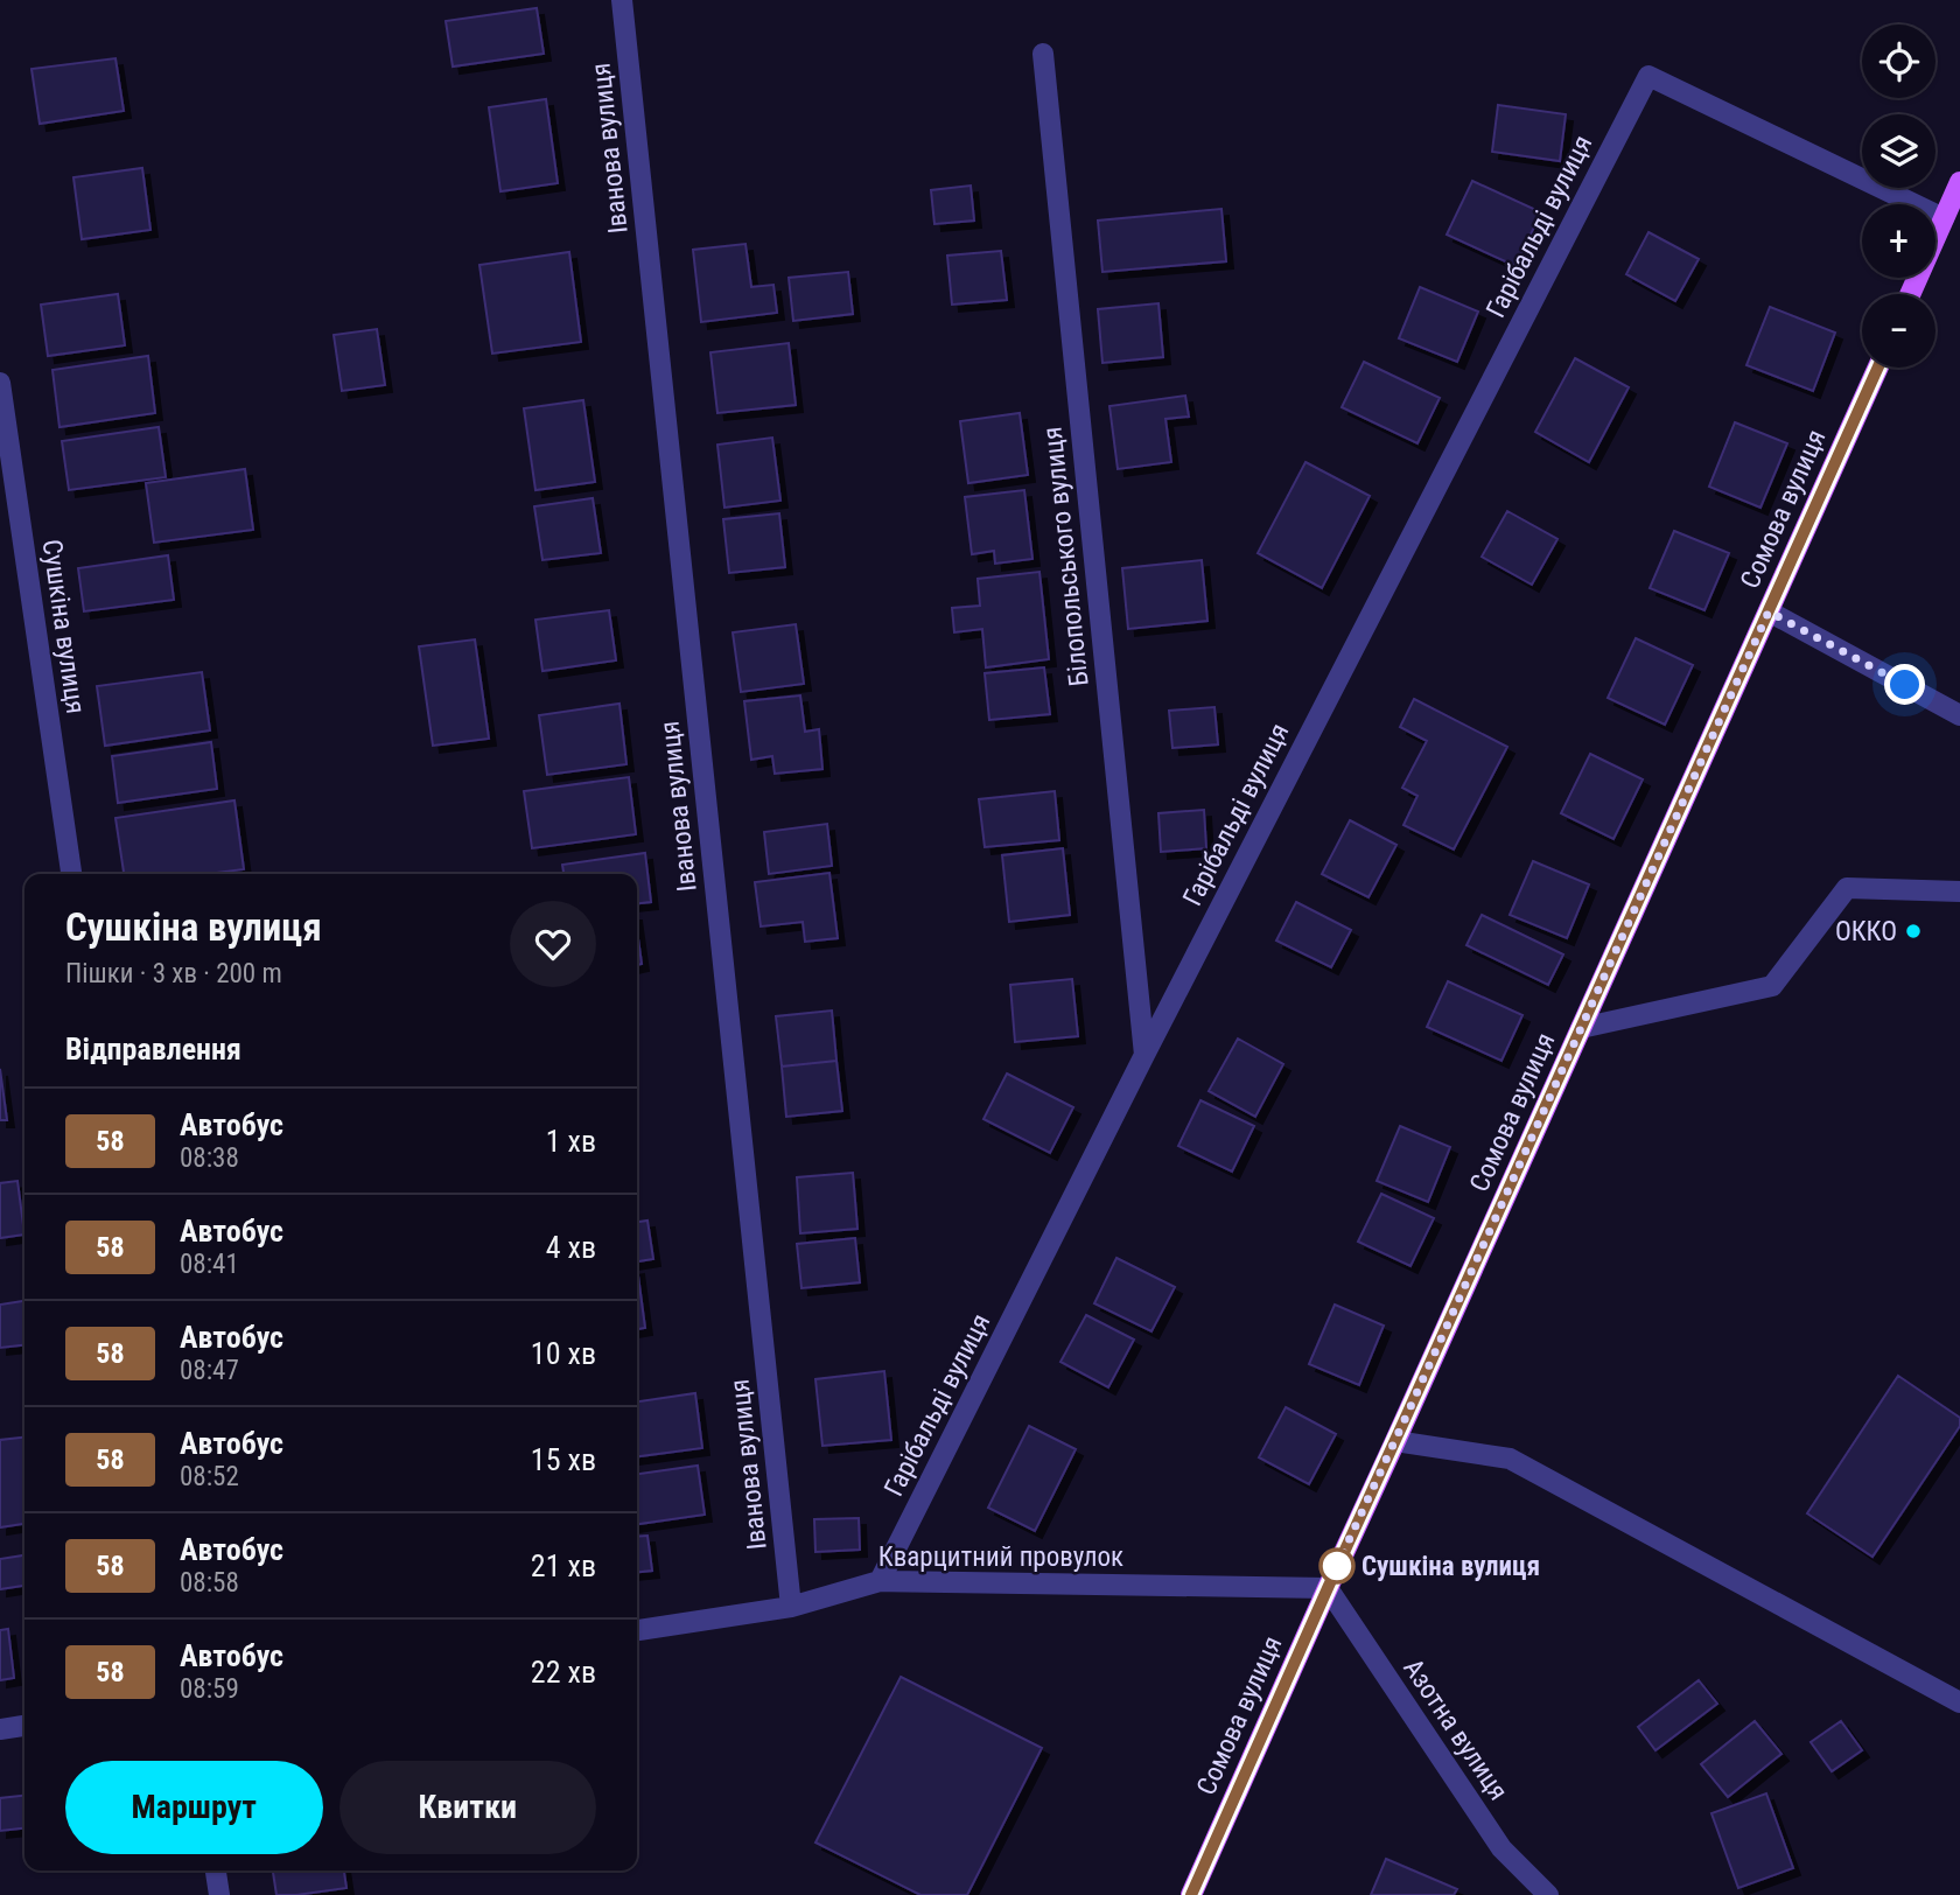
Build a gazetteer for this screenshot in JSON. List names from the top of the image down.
{
  "streets": {
    "main road": ["Сомова вулиця"],
    "street": [
      "Іванова вулиця",
      "Гарібальді вулиця",
      "Білопольського вулиця",
      "Сушкіна вулиця",
      "Кварцитний провулок",
      "Азотна вулиця"
    ]
  },
  "crossings": [
    ["Іванова вулиця", "Кварцитний провулок"],
    ["Гарібальді вулиця", "Білопольського вулиця"],
    ["Гарібальді вулиця", "Кварцитний провулок"],
    ["Сомова вулиця", "Кварцитний провулок"],
    ["Сомова вулиця", "Азотна вулиця"],
    ["Кварцитний провулок", "Азотна вулиця"]
  ],
  "places": ["ОККО", "Сушкіна вулиця"],
  "lines": ["bus line 58"],
  "page": {
    "map_buttons": ["+", "−"],
    "heading": [
      ["Сушкіна вулиця", "Пішки · 3 хв · 200 m"],
      "Відправлення"
    ],
    "list": [
      {
        "mark": "58",
        "name": "Автобус",
        "note": "08:38",
        "value": "1 хв"
      },
      {
        "mark": "58",
        "name": "Автобус",
        "note": "08:41",
        "value": "4 хв"
      },
      {
        "mark": "58",
        "name": "Автобус",
        "note": "08:47",
        "value": "10 хв"
      },
      {
        "mark": "58",
        "name": "Автобус",
        "note": "08:52",
        "value": "15 хв"
      },
      {
        "mark": "58",
        "name": "Автобус",
        "note": "08:58",
        "value": "21 хв"
      },
      {
        "mark": "58",
        "name": "Автобус",
        "note": "08:59",
        "value": "22 хв"
      }
    ],
    "buttons": ["Маршрут", "Квитки"]
  }
}
